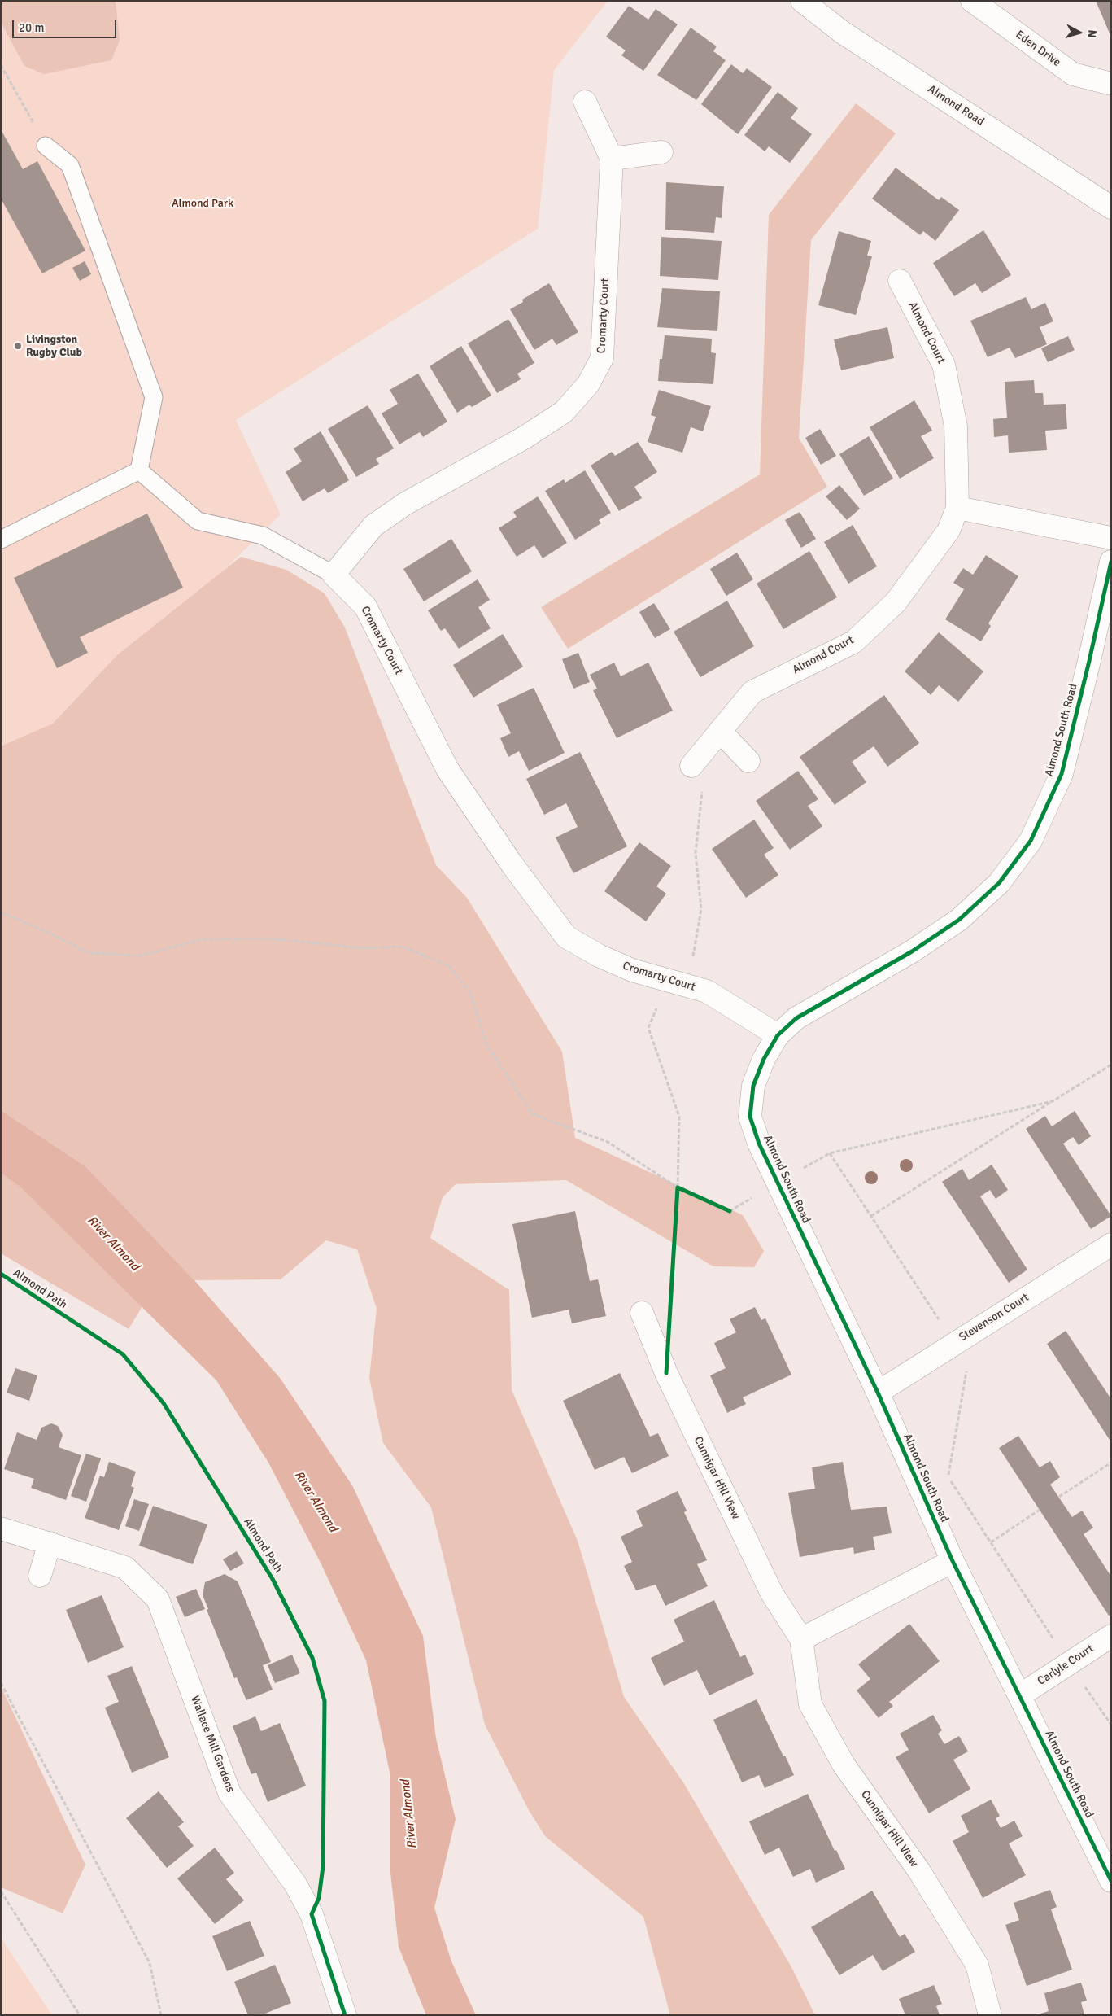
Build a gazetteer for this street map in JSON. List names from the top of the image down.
{
  "streets": {
    "street": [
      "Eden Drive",
      "Almond Road",
      "Cromarty Court",
      "Almond Court",
      "Almond South Road",
      "Stevenson Court",
      "Cunnigar Hill View",
      "Carlyle Court",
      "Wallace Mill Gardens"
    ],
    "cycle path": ["Almond Path"]
  },
  "crossings": [
    ["Cromarty Court", "Almond South Road"],
    ["Almond South Road", "Stevenson Court"],
    ["Almond South Road", "Carlyle Court"]
  ],
  "water": ["River Almond"],
  "parks": ["Almond Park"],
  "places": ["Livingston Rugby Club"],
  "scale_bar": "20 m",
  "north": "right"
}
